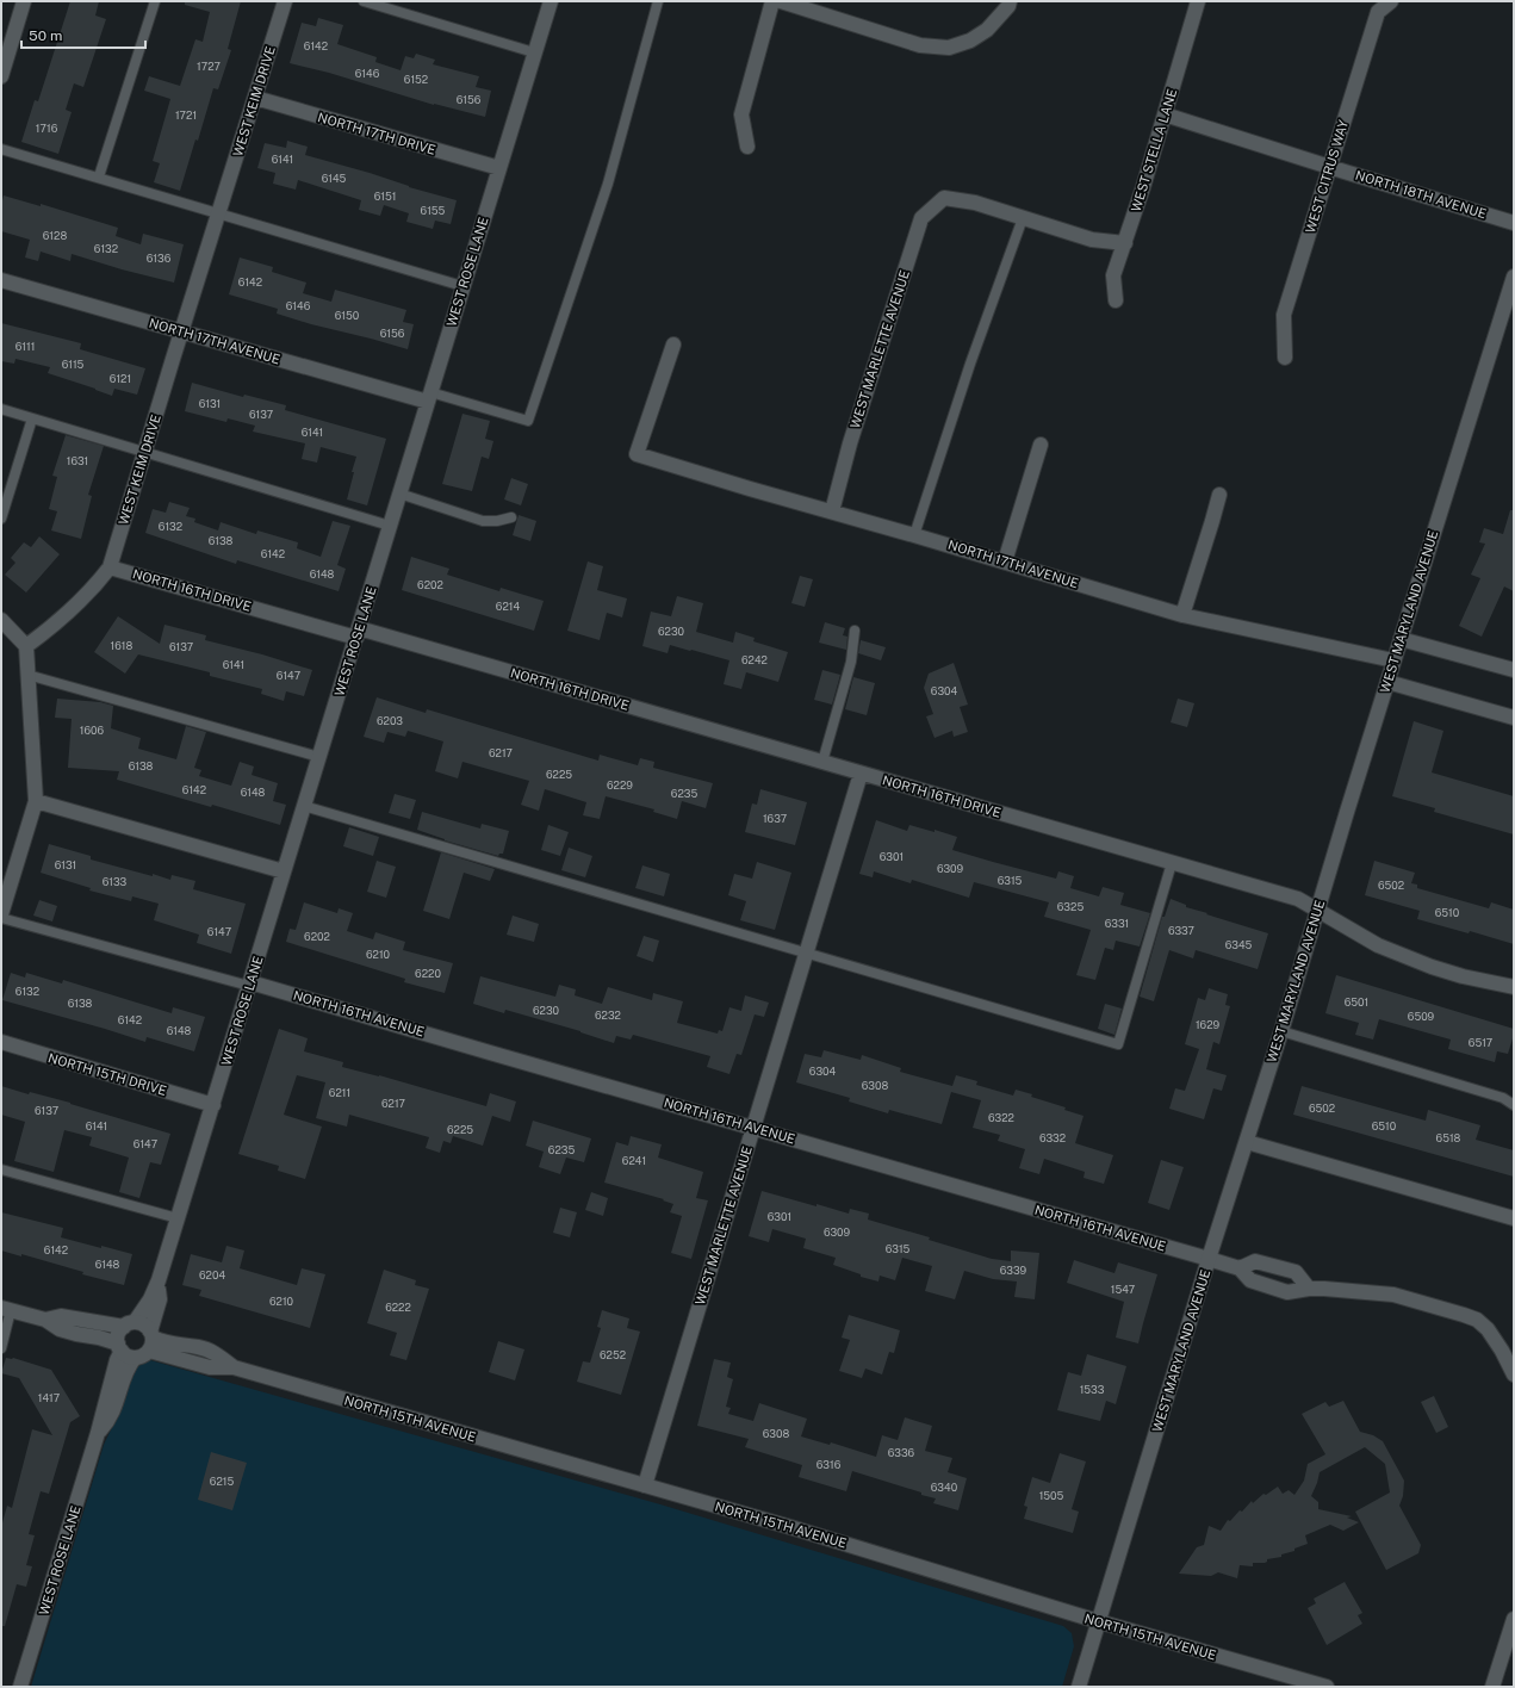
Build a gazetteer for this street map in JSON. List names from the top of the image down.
{
  "streets": {
    "street": [
      "WEST KEIM DRIVE",
      "NORTH 17TH DRIVE",
      "WEST STELLA LANE",
      "WEST CITRUS WAY",
      "NORTH 18TH AVENUE",
      "WEST ROSE LANE",
      "NORTH 17TH AVENUE",
      "WEST MARLETTE AVENUE",
      "NORTH 16TH DRIVE",
      "WEST MARYLAND AVENUE",
      "NORTH 16TH AVENUE",
      "NORTH 15TH DRIVE",
      "NORTH 15TH AVENUE"
    ]
  },
  "crossings": [
    ["WEST KEIM DRIVE", "NORTH 17TH DRIVE"],
    ["WEST KEIM DRIVE", "NORTH 17TH AVENUE"],
    ["WEST KEIM DRIVE", "NORTH 16TH DRIVE"],
    ["NORTH 17TH DRIVE", "WEST ROSE LANE"],
    ["WEST STELLA LANE", "NORTH 18TH AVENUE"],
    ["WEST CITRUS WAY", "NORTH 18TH AVENUE"],
    ["WEST ROSE LANE", "NORTH 17TH AVENUE"],
    ["WEST ROSE LANE", "NORTH 16TH DRIVE"],
    ["WEST ROSE LANE", "NORTH 16TH AVENUE"],
    ["WEST ROSE LANE", "NORTH 15TH DRIVE"],
    ["WEST ROSE LANE", "NORTH 15TH AVENUE"],
    ["NORTH 17TH AVENUE", "WEST MARLETTE AVENUE"],
    ["NORTH 17TH AVENUE", "WEST MARYLAND AVENUE"],
    ["WEST MARLETTE AVENUE", "NORTH 16TH DRIVE"],
    ["WEST MARLETTE AVENUE", "NORTH 16TH AVENUE"],
    ["WEST MARLETTE AVENUE", "NORTH 15TH AVENUE"],
    ["NORTH 16TH DRIVE", "WEST MARYLAND AVENUE"],
    ["WEST MARYLAND AVENUE", "NORTH 16TH AVENUE"],
    ["WEST MARYLAND AVENUE", "NORTH 15TH AVENUE"]
  ],
  "house_numbers": [
    "6142",
    "1727",
    "6146",
    "6152",
    "6156",
    "1721",
    "1716",
    "6141",
    "6145",
    "6151",
    "6155",
    "6128",
    "6132",
    "6136",
    "6142",
    "6146",
    "6150",
    "6156",
    "6111",
    "6115",
    "6121",
    "6131",
    "6137",
    "6141",
    "1631",
    "6132",
    "6138",
    "6142",
    "6148",
    "6202",
    "6214",
    "6230",
    "1618",
    "6137",
    "6242",
    "6141",
    "6147",
    "6304",
    "6203",
    "1606",
    "6217",
    "6138",
    "6225",
    "6229",
    "6142",
    "6148",
    "6235",
    "1637",
    "6301",
    "6131",
    "6309",
    "6315",
    "6133",
    "6502",
    "6325",
    "6510",
    "6331",
    "6337",
    "6147",
    "6202",
    "6345",
    "6210",
    "6220",
    "6132",
    "6501",
    "6138",
    "6230",
    "6232",
    "6509",
    "6142",
    "1629",
    "6148",
    "6517",
    "6304",
    "6308",
    "6211",
    "6217",
    "6502",
    "6137",
    "6322",
    "6141",
    "6510",
    "6225",
    "6332",
    "6518",
    "6147",
    "6235",
    "6241",
    "6301",
    "6309",
    "6315",
    "6142",
    "6148",
    "6339",
    "6204",
    "1547",
    "6210",
    "6222",
    "6252",
    "1533",
    "1417",
    "6308",
    "6336",
    "6316",
    "6215",
    "6340",
    "1505"
  ],
  "scale_bar": "50 m"
}
